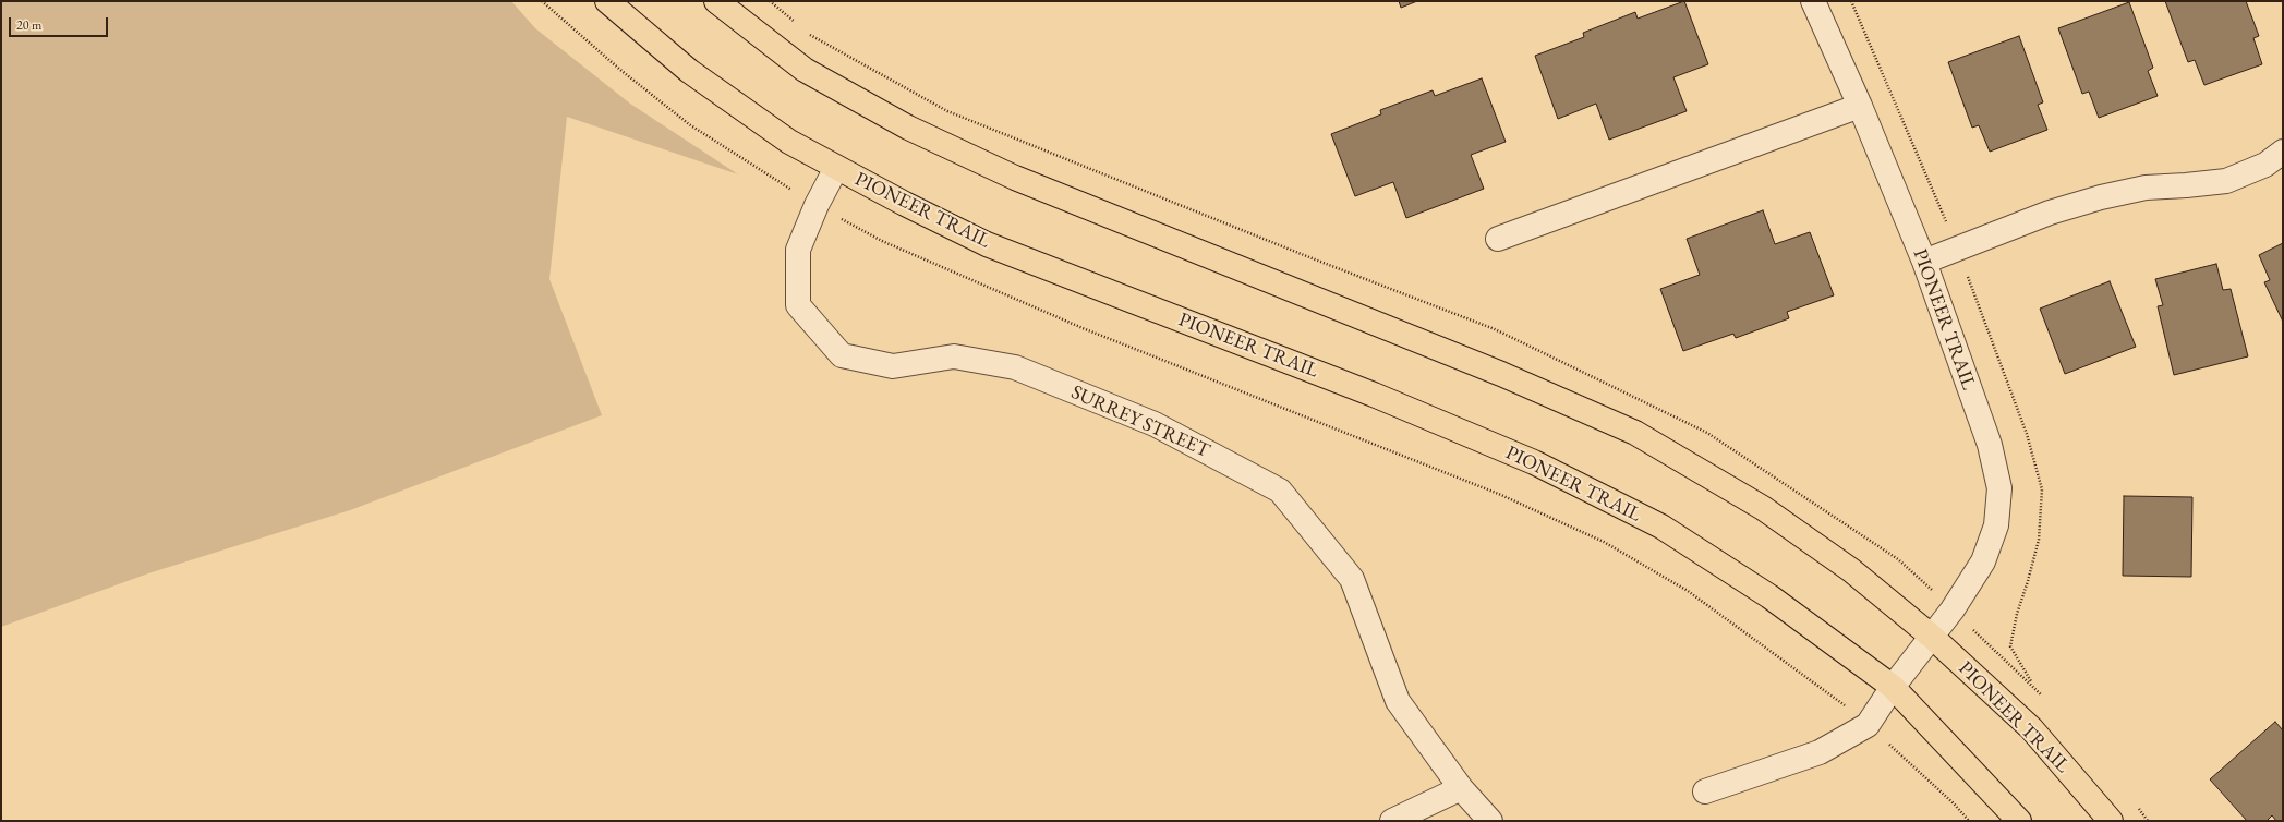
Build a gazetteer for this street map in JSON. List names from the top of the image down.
{
  "streets": {
    "main road": ["PIONEER TRAIL"],
    "street": ["SURREY STREET"]
  },
  "crossings": [
    ["PIONEER TRAIL", "SURREY STREET"]
  ],
  "scale_bar": "20 m"
}
